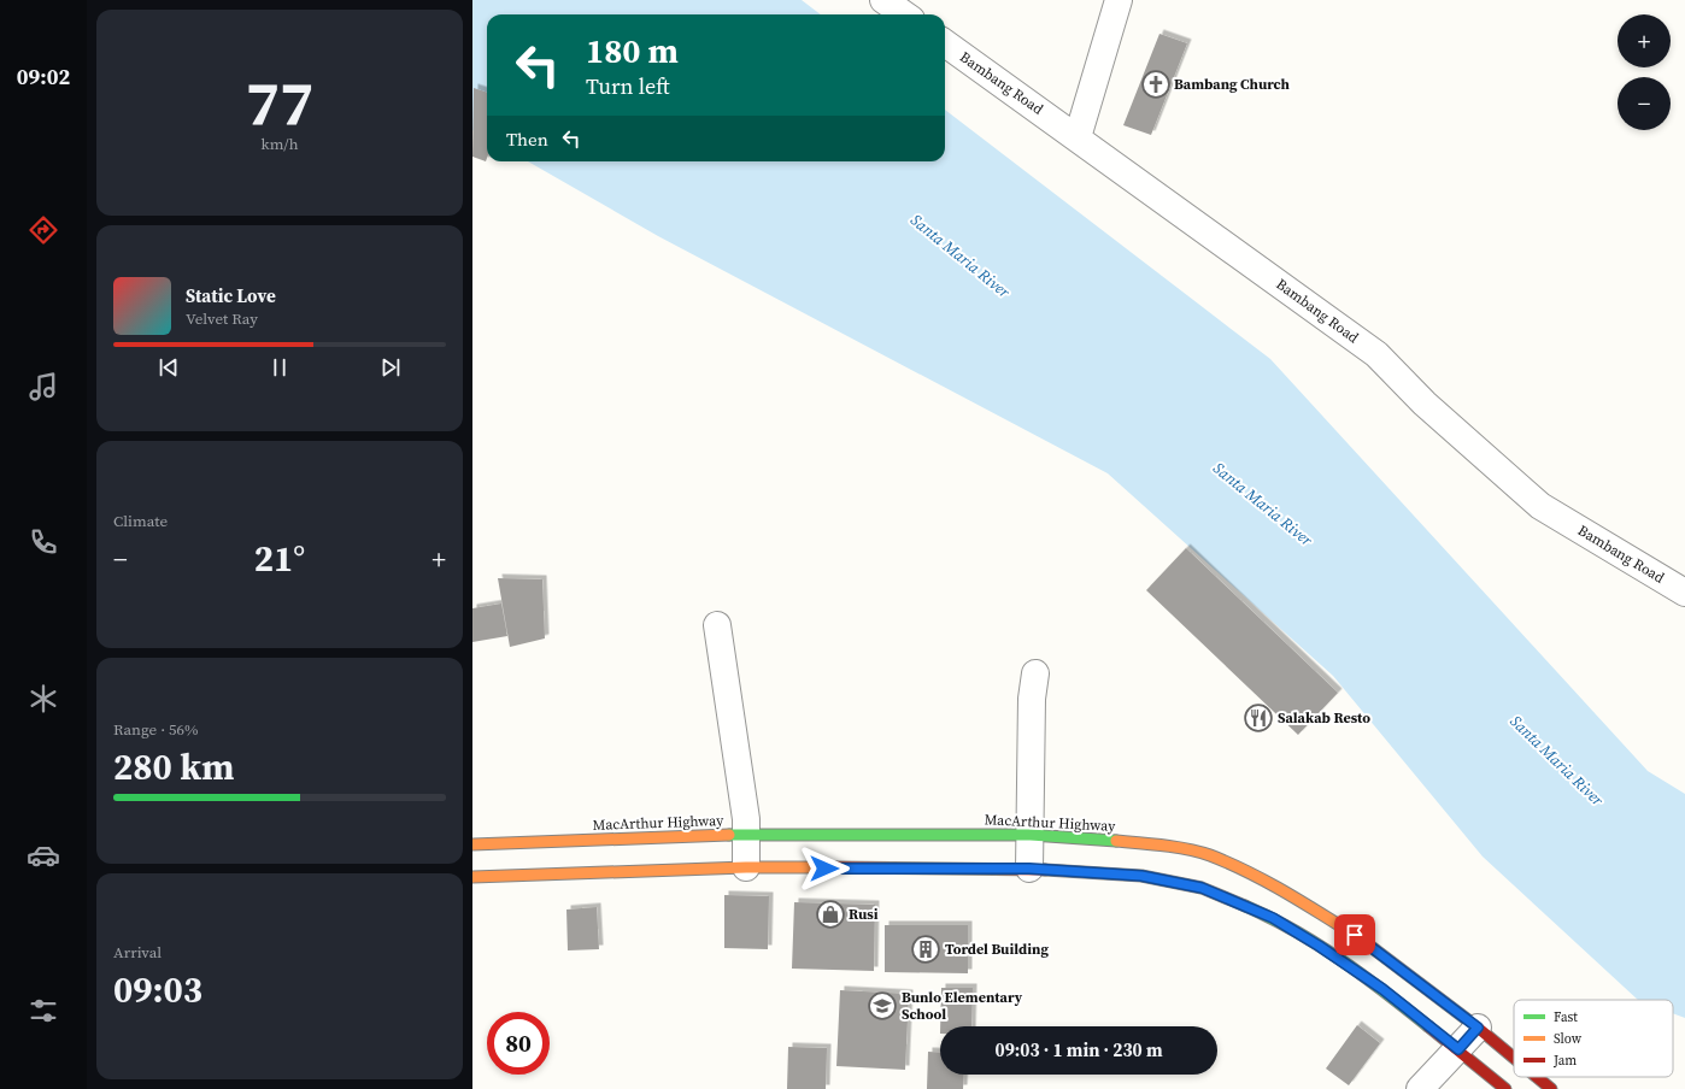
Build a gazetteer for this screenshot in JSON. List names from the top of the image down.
{
  "streets": {
    "highway": ["MacArthur Highway"],
    "street": ["Bambang Road"]
  },
  "water": ["Santa Maria River"],
  "places": {
    "church": ["Bambang Church"],
    "restaurant": ["Salakab Resto"],
    "shop": ["Rusi"],
    "building": ["Tordel Building"],
    "school or university": ["Bunlo Elementary School"]
  },
  "legend": ["Fast", "Slow", "Jam"],
  "page": {
    "tabs": "09:02",
    "tile": [
      ["77", "km/h"],
      "Climate",
      ["Range · 56%", "280 km"],
      ["Arrival", "09:03"]
    ],
    "map_buttons": ["+", "−"],
    "turn": ["180 m", "Turn left"],
    "then": "Then",
    "song": ["Static Love", "Velvet Ray"],
    "heat": ["−", "21°", "+"],
    "limit": "80",
    "trip": "09:03 · 1 min · 230 m"
  }
}
